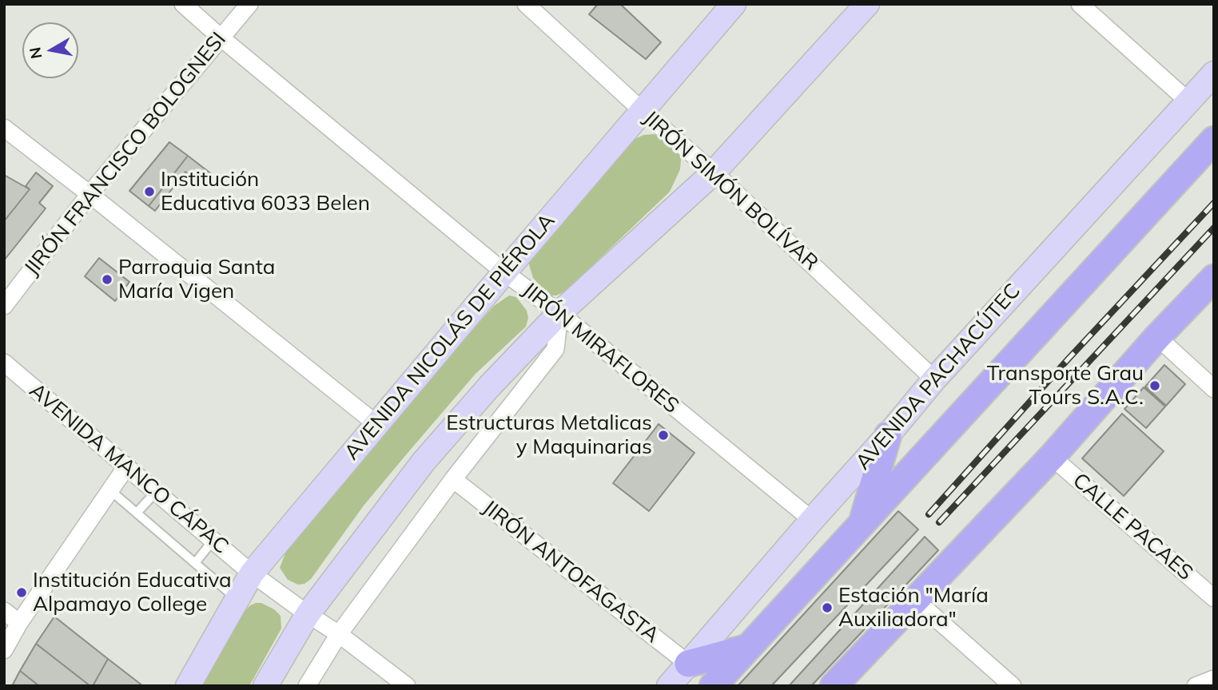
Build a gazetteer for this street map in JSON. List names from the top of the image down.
{
  "streets": {
    "main road": ["AVENIDA NICOLÁS DE PIÉROLA", "AVENIDA PACHACÚTEC"],
    "street": [
      "JIRÓN FRANCISCO BOLOGNESI",
      "JIRÓN SIMÓN BOLÍVAR",
      "JIRÓN MIRAFLORES",
      "AVENIDA MANCO CÁPAC",
      "CALLE PACAES",
      "JIRÓN ANTOFAGASTA"
    ]
  },
  "crossings": [
    ["JIRÓN FRANCISCO BOLOGNESI", "JIRÓN MIRAFLORES"],
    ["JIRÓN SIMÓN BOLÍVAR", "AVENIDA NICOLÁS DE PIÉROLA"],
    ["JIRÓN SIMÓN BOLÍVAR", "AVENIDA PACHACÚTEC"],
    ["AVENIDA NICOLÁS DE PIÉROLA", "JIRÓN MIRAFLORES"],
    ["AVENIDA NICOLÁS DE PIÉROLA", "AVENIDA MANCO CÁPAC"],
    ["JIRÓN MIRAFLORES", "AVENIDA PACHACÚTEC"],
    ["AVENIDA PACHACÚTEC", "JIRÓN ANTOFAGASTA"]
  ],
  "places": [
    "Institución Educativa 6033 Belen",
    "Parroquia Santa María Vigen",
    "Transporte Grau Tours S.A.C.",
    "Estructuras Metalicas y Maquinarias",
    "Institución Educativa Alpamayo College",
    "Estación \"María Auxiliadora\""
  ],
  "north": "left"
}
